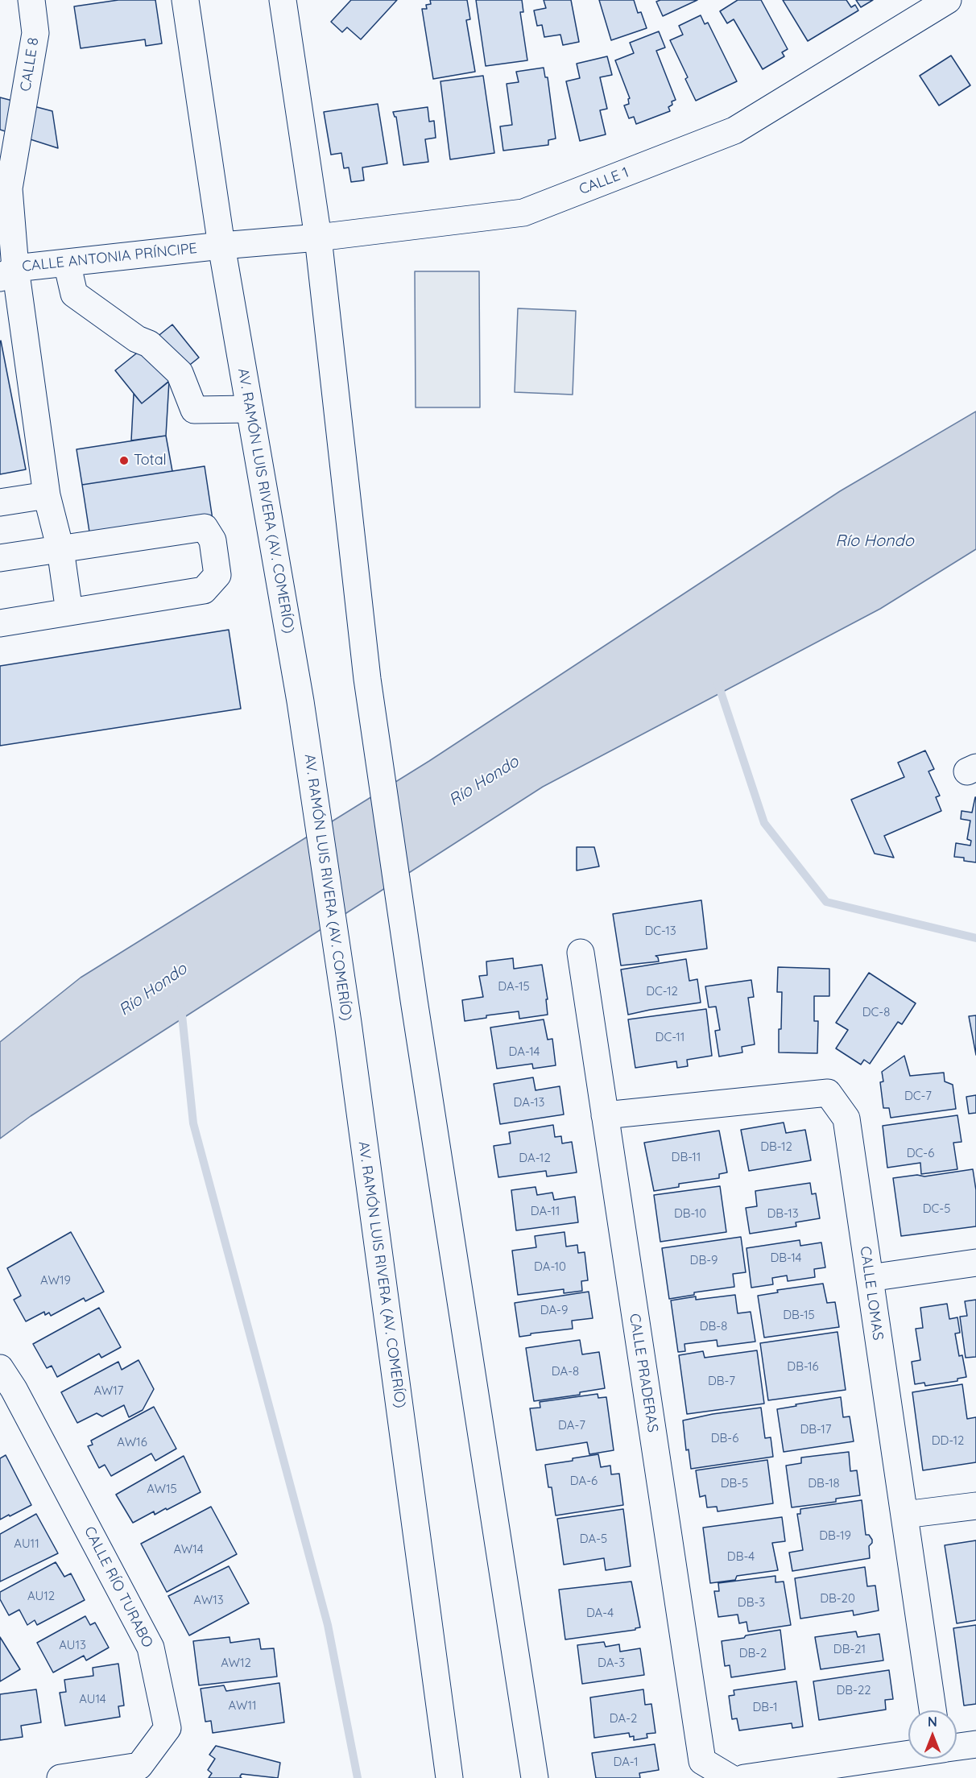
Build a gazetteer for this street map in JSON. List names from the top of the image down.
{
  "streets": {
    "street": [
      "CALLE 8",
      "CALLE 1",
      "CALLE ANTONIA PRÍNCIPE",
      "AV. RAMÓN LUIS RIVERA (AV. COMERÍO)",
      "CALLE LOMAS",
      "CALLE PRADERAS",
      "CALLE RÍO TURABO"
    ]
  },
  "crossings": [
    ["CALLE 8", "CALLE ANTONIA PRÍNCIPE"],
    ["CALLE 1", "CALLE ANTONIA PRÍNCIPE"],
    ["CALLE 1", "AV. RAMÓN LUIS RIVERA (AV. COMERÍO)"],
    ["CALLE ANTONIA PRÍNCIPE", "AV. RAMÓN LUIS RIVERA (AV. COMERÍO)"],
    ["CALLE LOMAS", "CALLE PRADERAS"]
  ],
  "water": ["Río Hondo"],
  "places": ["Total"],
  "house_numbers": [
    "DC-13",
    "DA-15",
    "DC-12",
    "DC-8",
    "DC-11",
    "DA-14",
    "DC-7",
    "DA-13",
    "DB-12",
    "DC-6",
    "DB-11",
    "DA-12",
    "DC-5",
    "DA-11",
    "DB-10",
    "DB-13",
    "DB-14",
    "DB-9",
    "DA-10",
    "AW19",
    "DA-9",
    "DB-15",
    "DB-8",
    "DB-16",
    "DA-8",
    "DB-7",
    "AW17",
    "DA-7",
    "DB-17",
    "DB-6",
    "DD-12",
    "AW16",
    "DA-6",
    "DB-5",
    "DB-18",
    "AW15",
    "DB-19",
    "DA-5",
    "AU11",
    "AW14",
    "DB-4",
    "AU12",
    "DB-20",
    "AW13",
    "DB-3",
    "DA-4",
    "AU13",
    "DB-21",
    "DB-2",
    "AW12",
    "DA-3",
    "DB-22",
    "AU14",
    "AW11",
    "DB-1",
    "DA-2",
    "DA-1"
  ],
  "north": "top"
}
